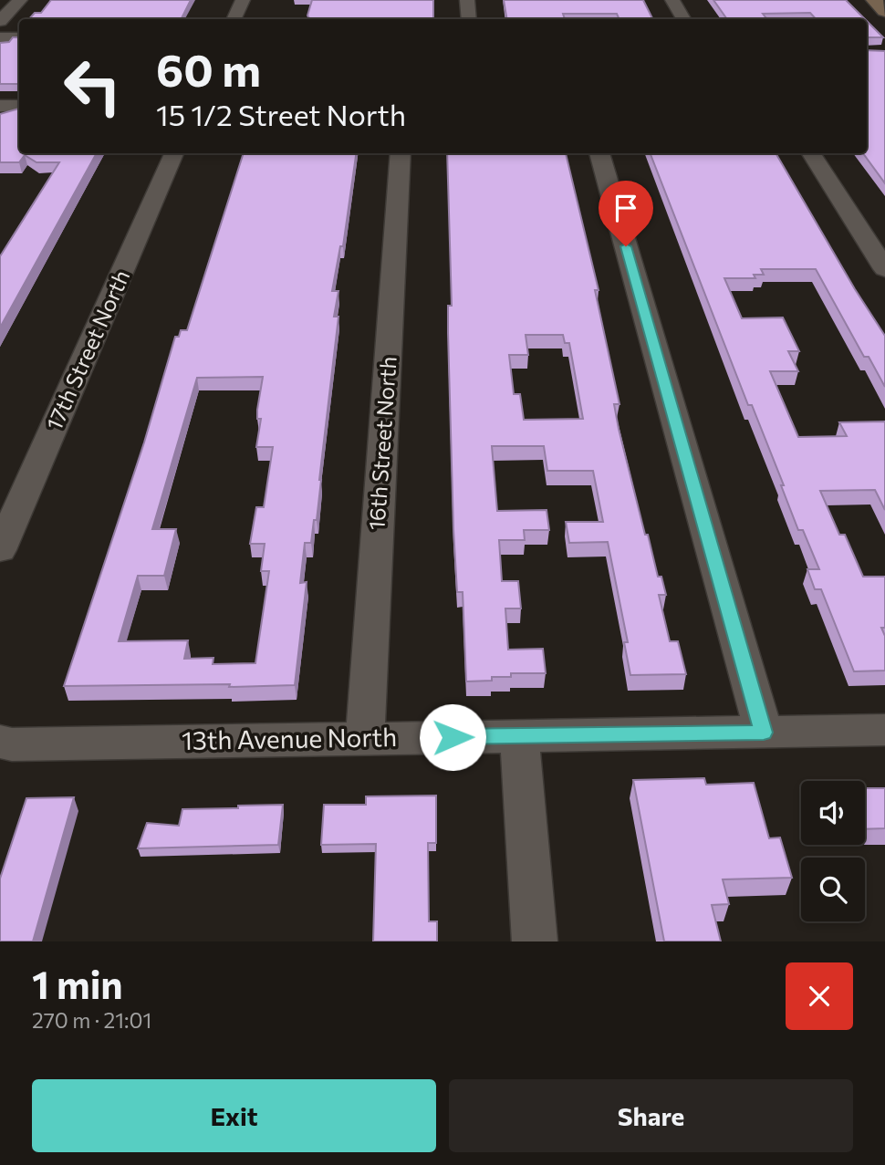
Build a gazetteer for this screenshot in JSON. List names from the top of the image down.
{
  "streets": {
    "street": ["17th Street North", "16th Street North", "13th Avenue North"]
  },
  "crossings": [
    ["16th Street North", "13th Avenue North"]
  ],
  "page": {
    "turn": ["60 m", "15 1/2 Street North"],
    "heading": ["1 min", "270 m · 21:01"],
    "buttons": ["Exit", "Share"]
  }
}
